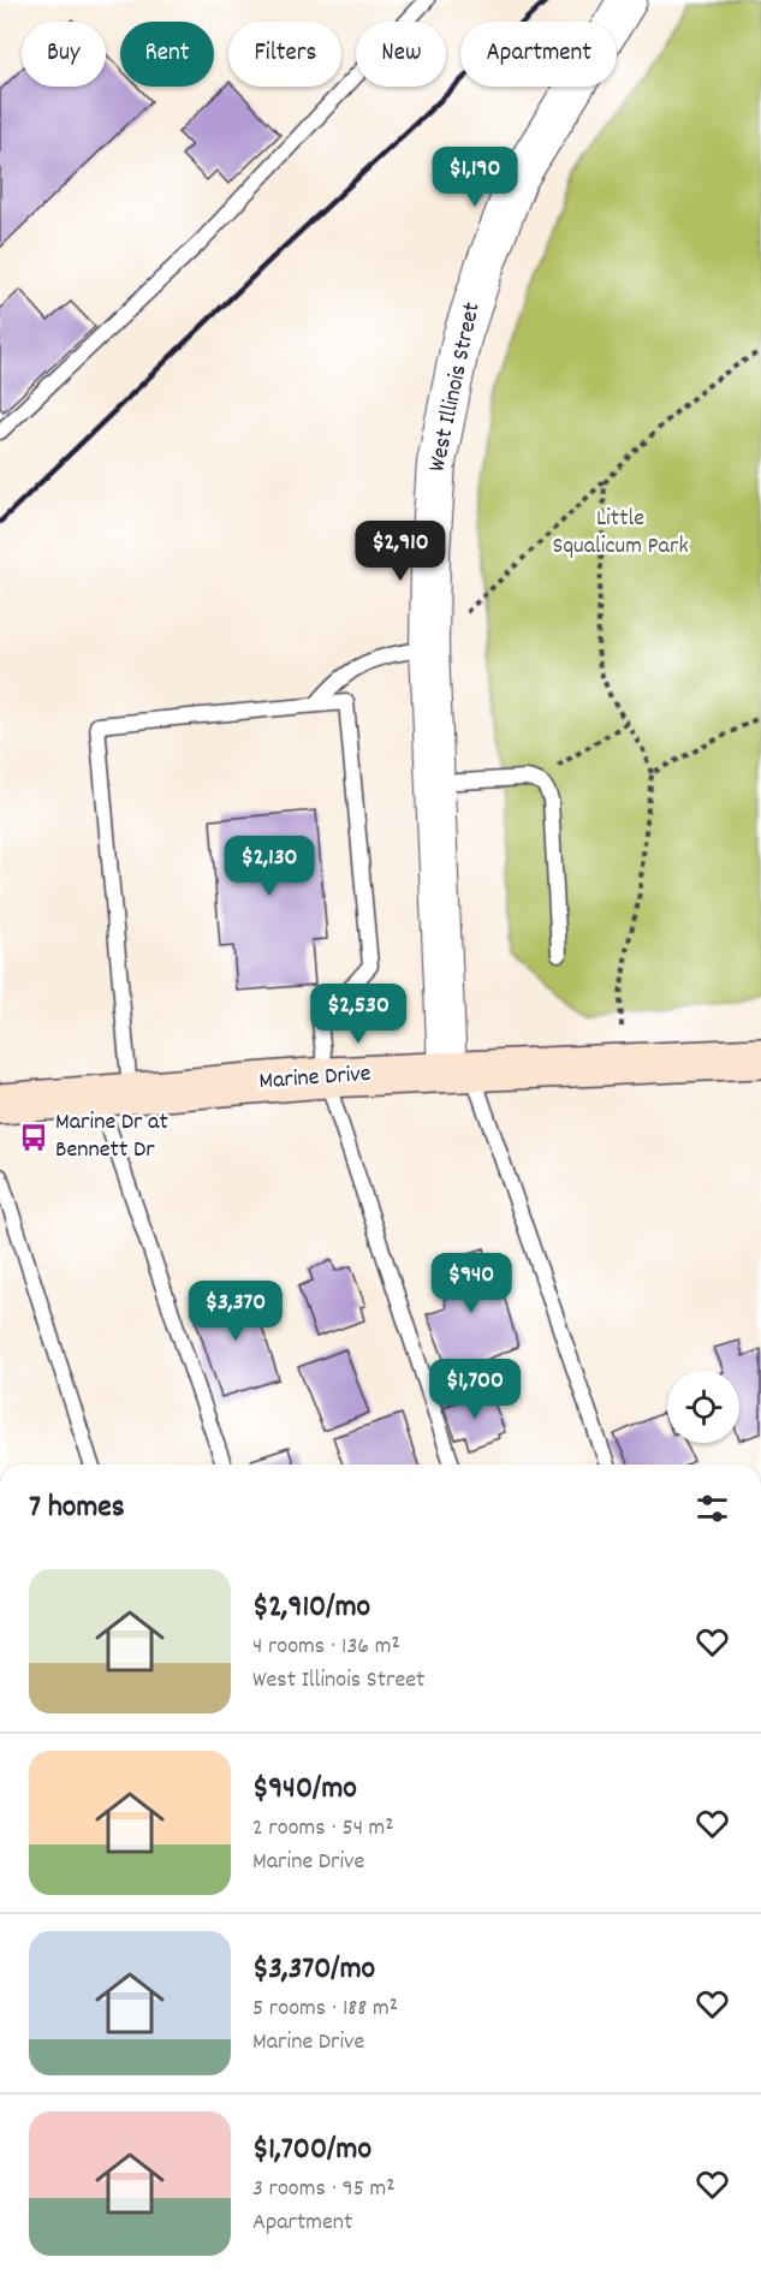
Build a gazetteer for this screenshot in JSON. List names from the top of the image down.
{
  "streets": {
    "main road": ["Marine Drive"],
    "street": ["West Illinois Street"]
  },
  "crossings": [
    ["West Illinois Street", "Marine Drive"]
  ],
  "parks": ["Little Squalicum Park"],
  "places": {
    "bus stop": ["Marine Dr at Bennett Dr"]
  },
  "page": {
    "chip": [
      "Buy",
      "Rent",
      "Filters",
      "New",
      "Apartment"
    ],
    "price": [
      "$1,190",
      "$2,910",
      "$2,130",
      "$2,530",
      "$940",
      "$3,370",
      "$1,700"
    ],
    "heading": "7 homes",
    "list": [
      {
        "name": "$2,910/mo",
        "note": "4 rooms · 136 m² · West Illinois Street"
      },
      {
        "name": "$940/mo",
        "note": "2 rooms · 54 m² · Marine Drive"
      },
      {
        "name": "$3,370/mo",
        "note": "5 rooms · 188 m² · Marine Drive"
      },
      {
        "name": "$1,700/mo",
        "note": "3 rooms · 95 m² · Apartment"
      }
    ]
  }
}
